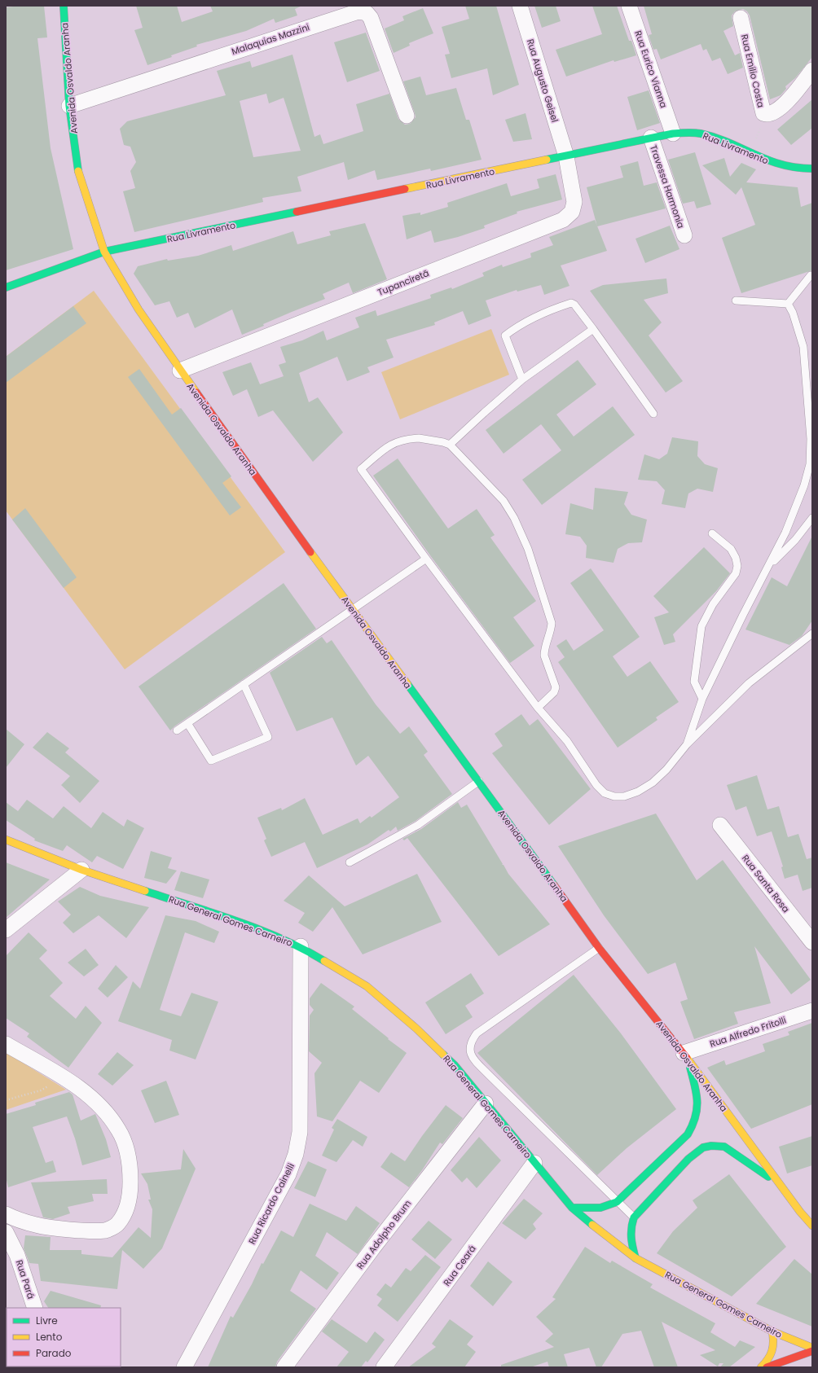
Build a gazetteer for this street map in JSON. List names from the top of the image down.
{
  "streets": {
    "main road": ["Avenida Osvaldo Aranha", "Rua Livramento", "Rua General Gomes Carneiro"],
    "street": [
      "Malaquias Mazzini",
      "Rua Eurico Vianna",
      "Rua Emílio Costa",
      "Rua Augusto Geisel",
      "Travessa Harmonia",
      "Tupanciretã",
      "Rua Santa Rosa",
      "Rua Alfredo Fritolli",
      "Rua Ricardo Cainelli",
      "Rua Adolpho Brum",
      "Rua Ceará",
      "Rua Pará"
    ]
  },
  "crossings": [
    ["Malaquias Mazzini", "Avenida Osvaldo Aranha"],
    ["Rua Eurico Vianna", "Rua Livramento"],
    ["Avenida Osvaldo Aranha", "Rua Livramento"],
    ["Avenida Osvaldo Aranha", "Tupanciretã"],
    ["Avenida Osvaldo Aranha", "Rua Alfredo Fritolli"],
    ["Rua Augusto Geisel", "Rua Livramento"],
    ["Rua Augusto Geisel", "Tupanciretã"],
    ["Rua Livramento", "Travessa Harmonia"],
    ["Rua Livramento", "Tupanciretã"],
    ["Rua General Gomes Carneiro", "Rua Ricardo Cainelli"],
    ["Rua General Gomes Carneiro", "Rua Adolpho Brum"],
    ["Rua General Gomes Carneiro", "Rua Ceará"]
  ],
  "legend": ["Livre", "Lento", "Parado"]
}
